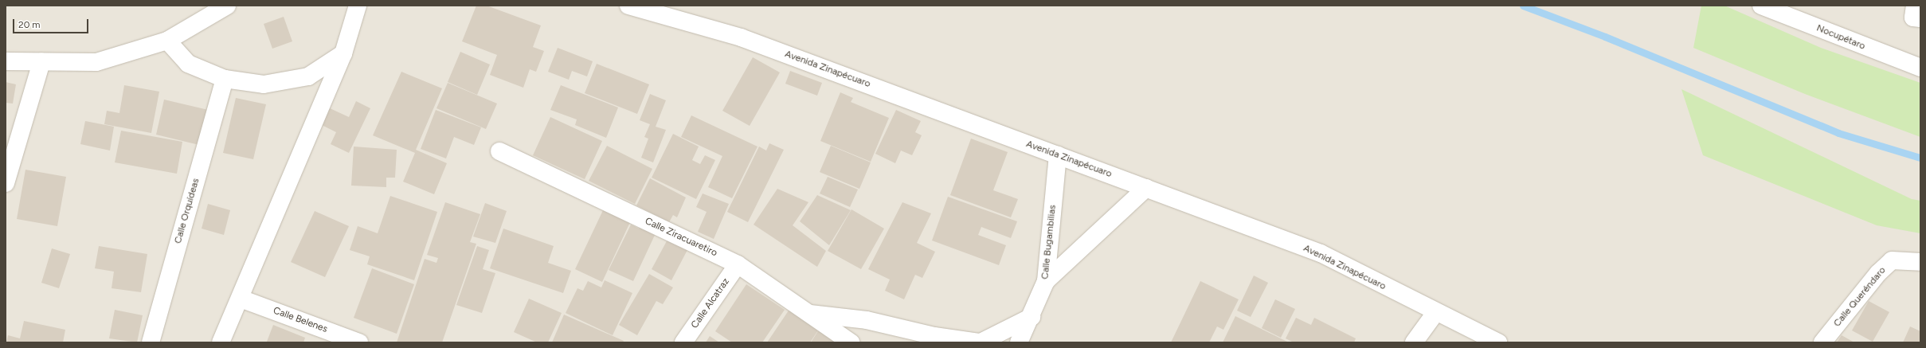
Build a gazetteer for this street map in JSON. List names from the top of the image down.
{
  "streets": {
    "street": [
      "Nocupétaro",
      "Avenida Zinapécuaro",
      "Calle Orquídeas",
      "Calle Ziracuaretiro",
      "Calle Bugambilias",
      "Calle Queréndaro",
      "Calle Alcatraz",
      "Calle Belenes"
    ]
  },
  "crossings": [
    ["Avenida Zinapécuaro", "Calle Bugambilias"],
    ["Calle Ziracuaretiro", "Calle Alcatraz"]
  ],
  "scale_bar": "20 m"
}
